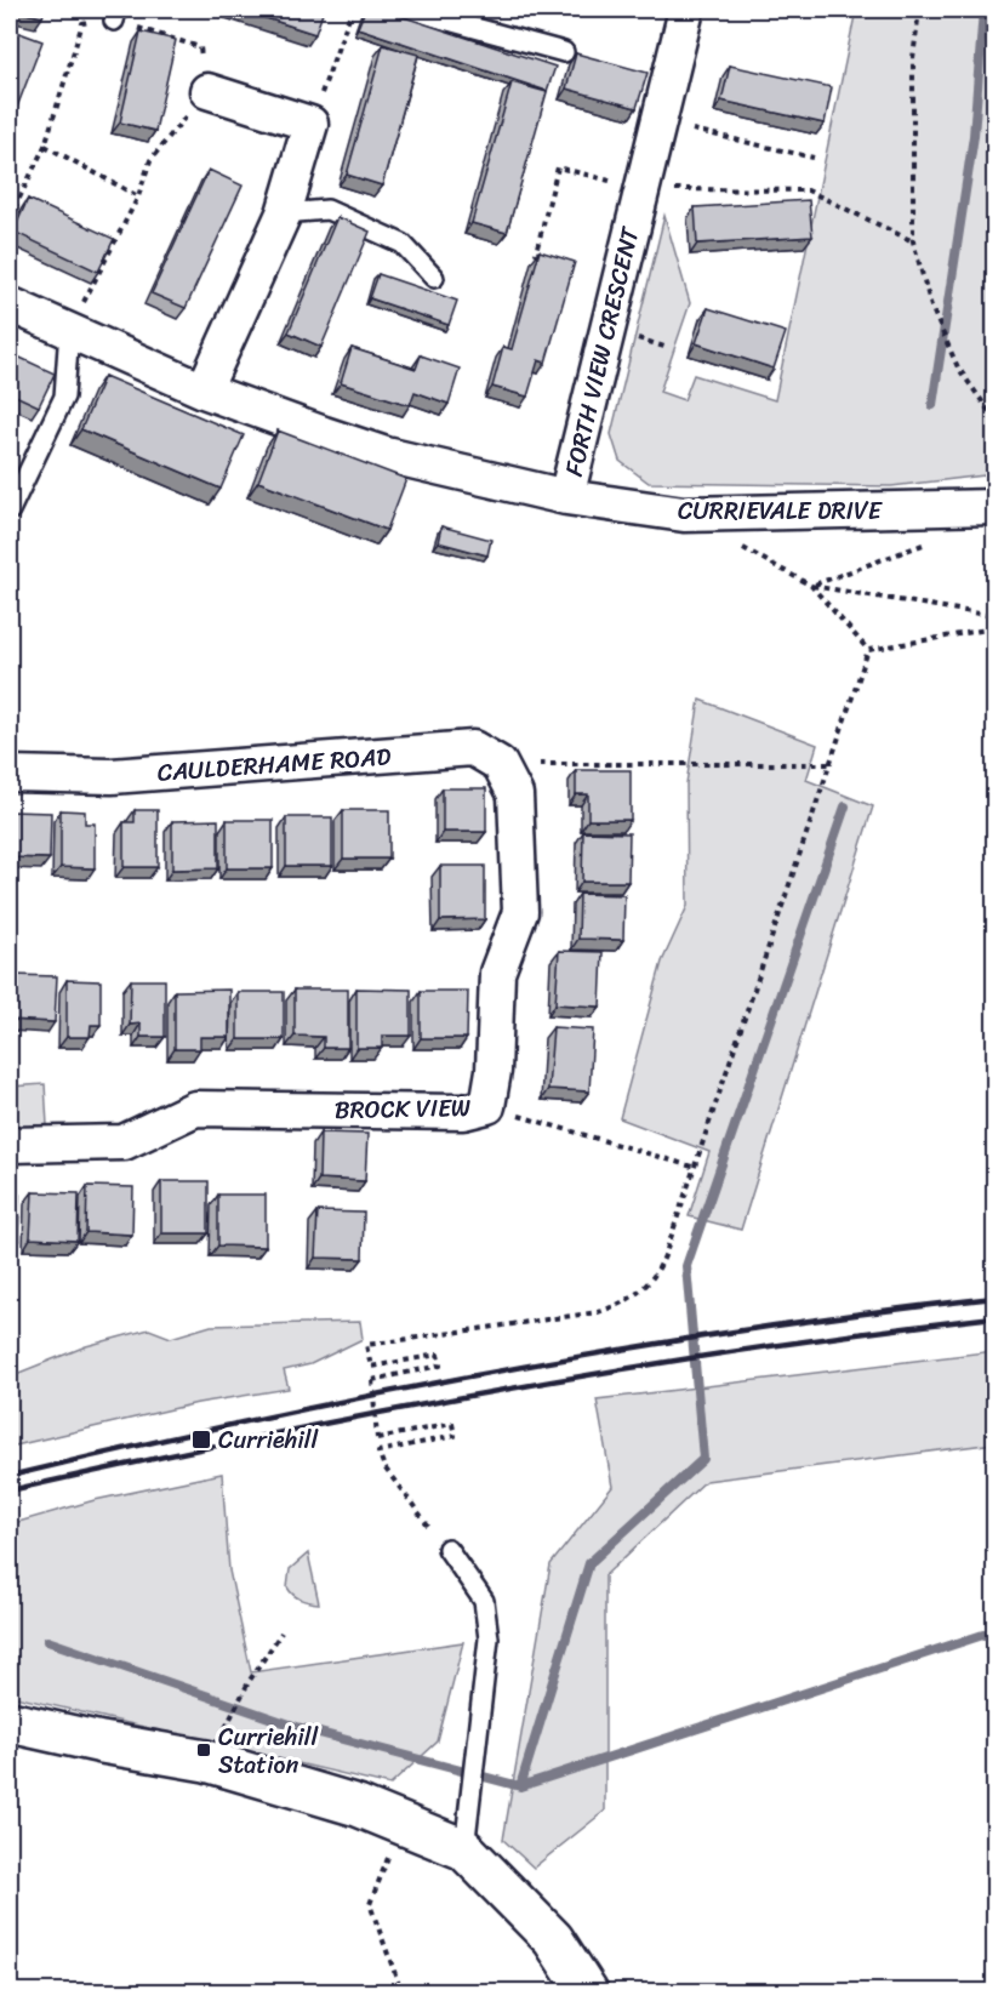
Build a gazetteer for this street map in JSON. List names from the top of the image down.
{
  "streets": {
    "street": [
      "FORTH VIEW CRESCENT",
      "CURRIEVALE DRIVE",
      "CAULDERHAME ROAD",
      "BROCK VIEW"
    ]
  },
  "crossings": [
    ["FORTH VIEW CRESCENT", "CURRIEVALE DRIVE"],
    ["CAULDERHAME ROAD", "BROCK VIEW"]
  ],
  "places": {
    "transit": ["Curriehill", "Curriehill Station"]
  }
}
